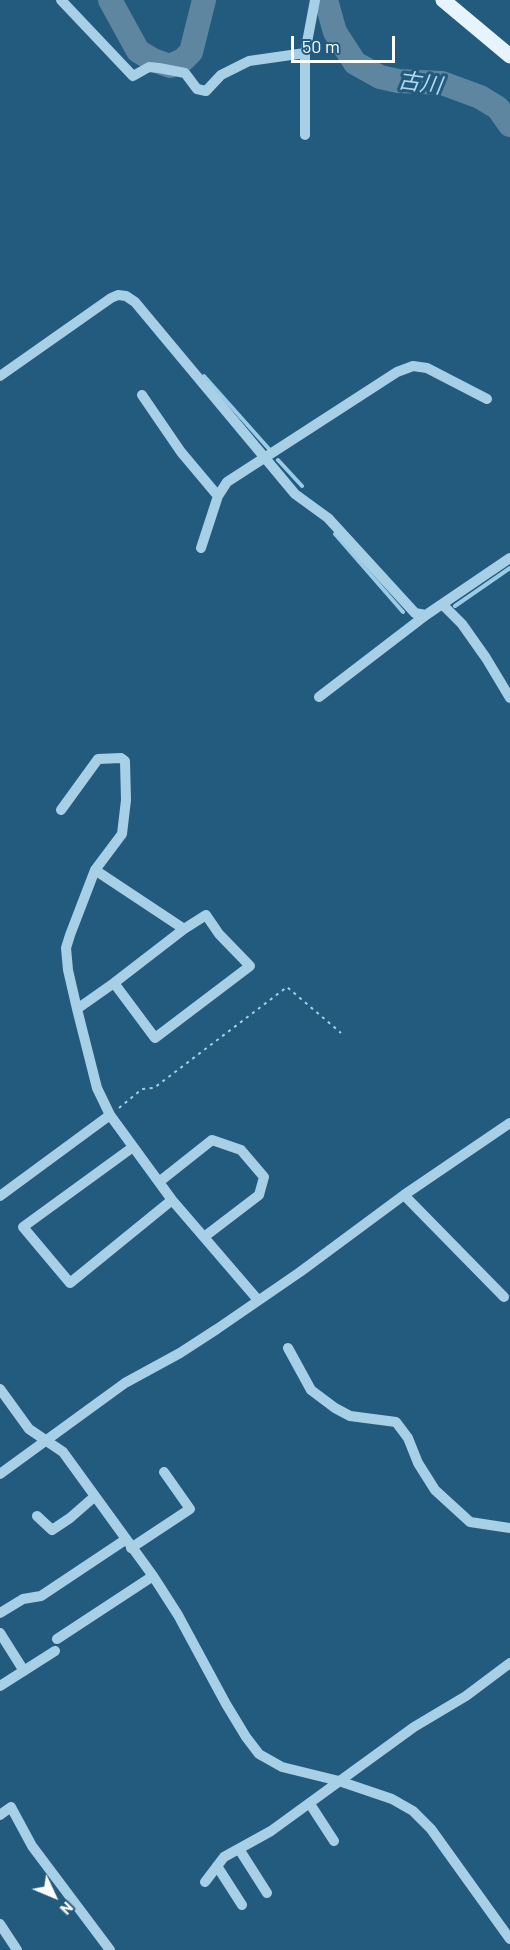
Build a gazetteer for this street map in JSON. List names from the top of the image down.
{
  "water": ["古川"],
  "scale_bar": "50 m",
  "north": "bottom right"
}
